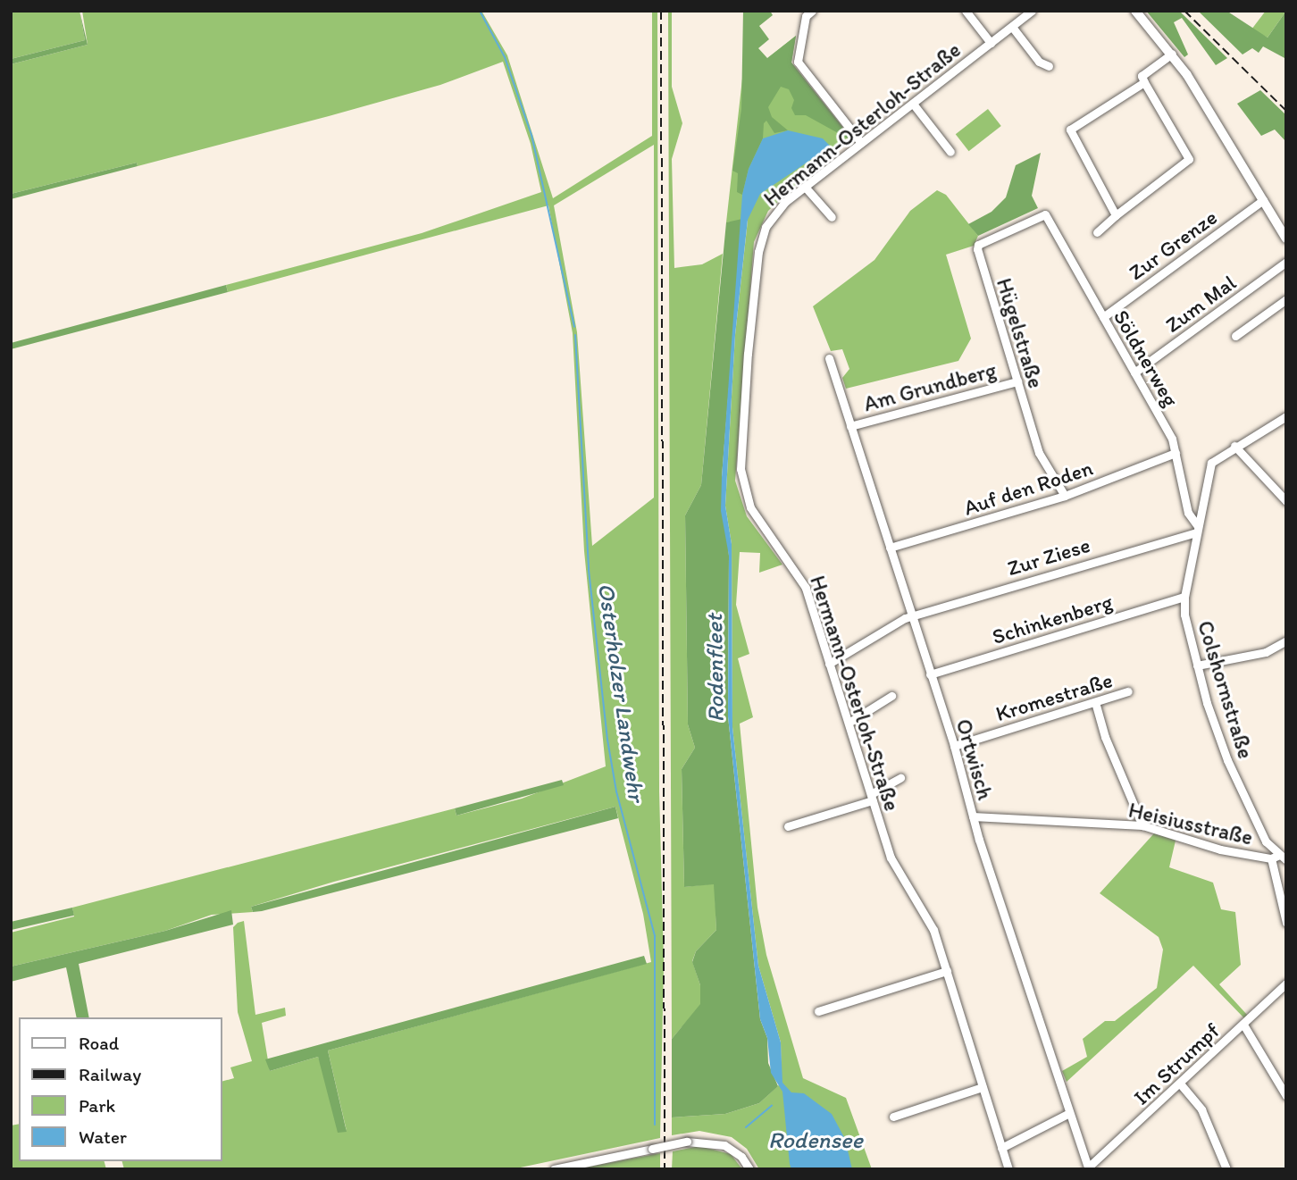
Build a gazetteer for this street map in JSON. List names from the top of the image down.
{
  "streets": {
    "street": [
      "Hermann-Osterloh-Straße",
      "Zur Grenze",
      "Zum Mal",
      "Hügelstraße",
      "Söldnerweg",
      "Am Grundberg",
      "Auf den Roden",
      "Zur Ziese",
      "Schinkenberg",
      "Colshornstraße",
      "Kromestraße",
      "Ortwisch",
      "Heisiusstraße",
      "Im Strumpf"
    ]
  },
  "crossings": [
    ["Hermann-Osterloh-Straße", "Zur Ziese"],
    ["Zur Grenze", "Söldnerweg"],
    ["Zum Mal", "Söldnerweg"],
    ["Hügelstraße", "Söldnerweg"],
    ["Hügelstraße", "Am Grundberg"],
    ["Hügelstraße", "Auf den Roden"],
    ["Söldnerweg", "Auf den Roden"],
    ["Söldnerweg", "Zur Ziese"],
    ["Söldnerweg", "Colshornstraße"],
    ["Am Grundberg", "Ortwisch"],
    ["Auf den Roden", "Ortwisch"],
    ["Zur Ziese", "Colshornstraße"],
    ["Zur Ziese", "Ortwisch"],
    ["Schinkenberg", "Colshornstraße"],
    ["Schinkenberg", "Ortwisch"],
    ["Colshornstraße", "Heisiusstraße"],
    ["Kromestraße", "Ortwisch"],
    ["Ortwisch", "Heisiusstraße"],
    ["Ortwisch", "Im Strumpf"]
  ],
  "water": ["Rodenfleet", "Osterholzer Landwehr", "Rodensee"],
  "legend": [
    "Road",
    "Railway",
    "Park",
    "Water"
  ]
}
